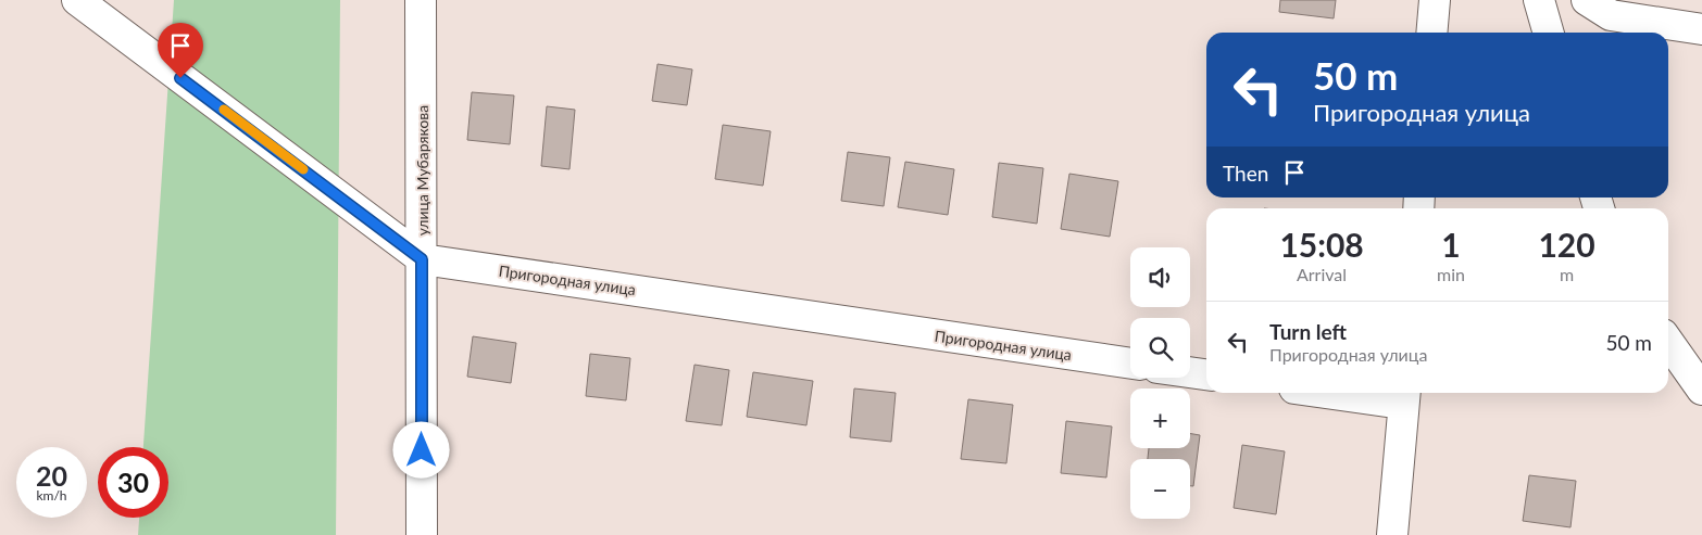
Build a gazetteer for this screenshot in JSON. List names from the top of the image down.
{
  "streets": {
    "street": ["улица Мубарякова", "Пригородная улица"]
  },
  "crossings": [
    ["улица Мубарякова", "Пригородная улица"]
  ],
  "page": {
    "turn": ["50 m", "Пригородная улица"],
    "then": "Then",
    "eta": [
      "15:08",
      "Arrival",
      "1",
      "min",
      "120",
      "m"
    ],
    "map_buttons": ["+", "−"],
    "list": [
      {
        "name": "Turn left",
        "note": "Пригородная улица",
        "value": "50 m"
      }
    ],
    "speed": "20 km/h",
    "limit": "30"
  }
}
